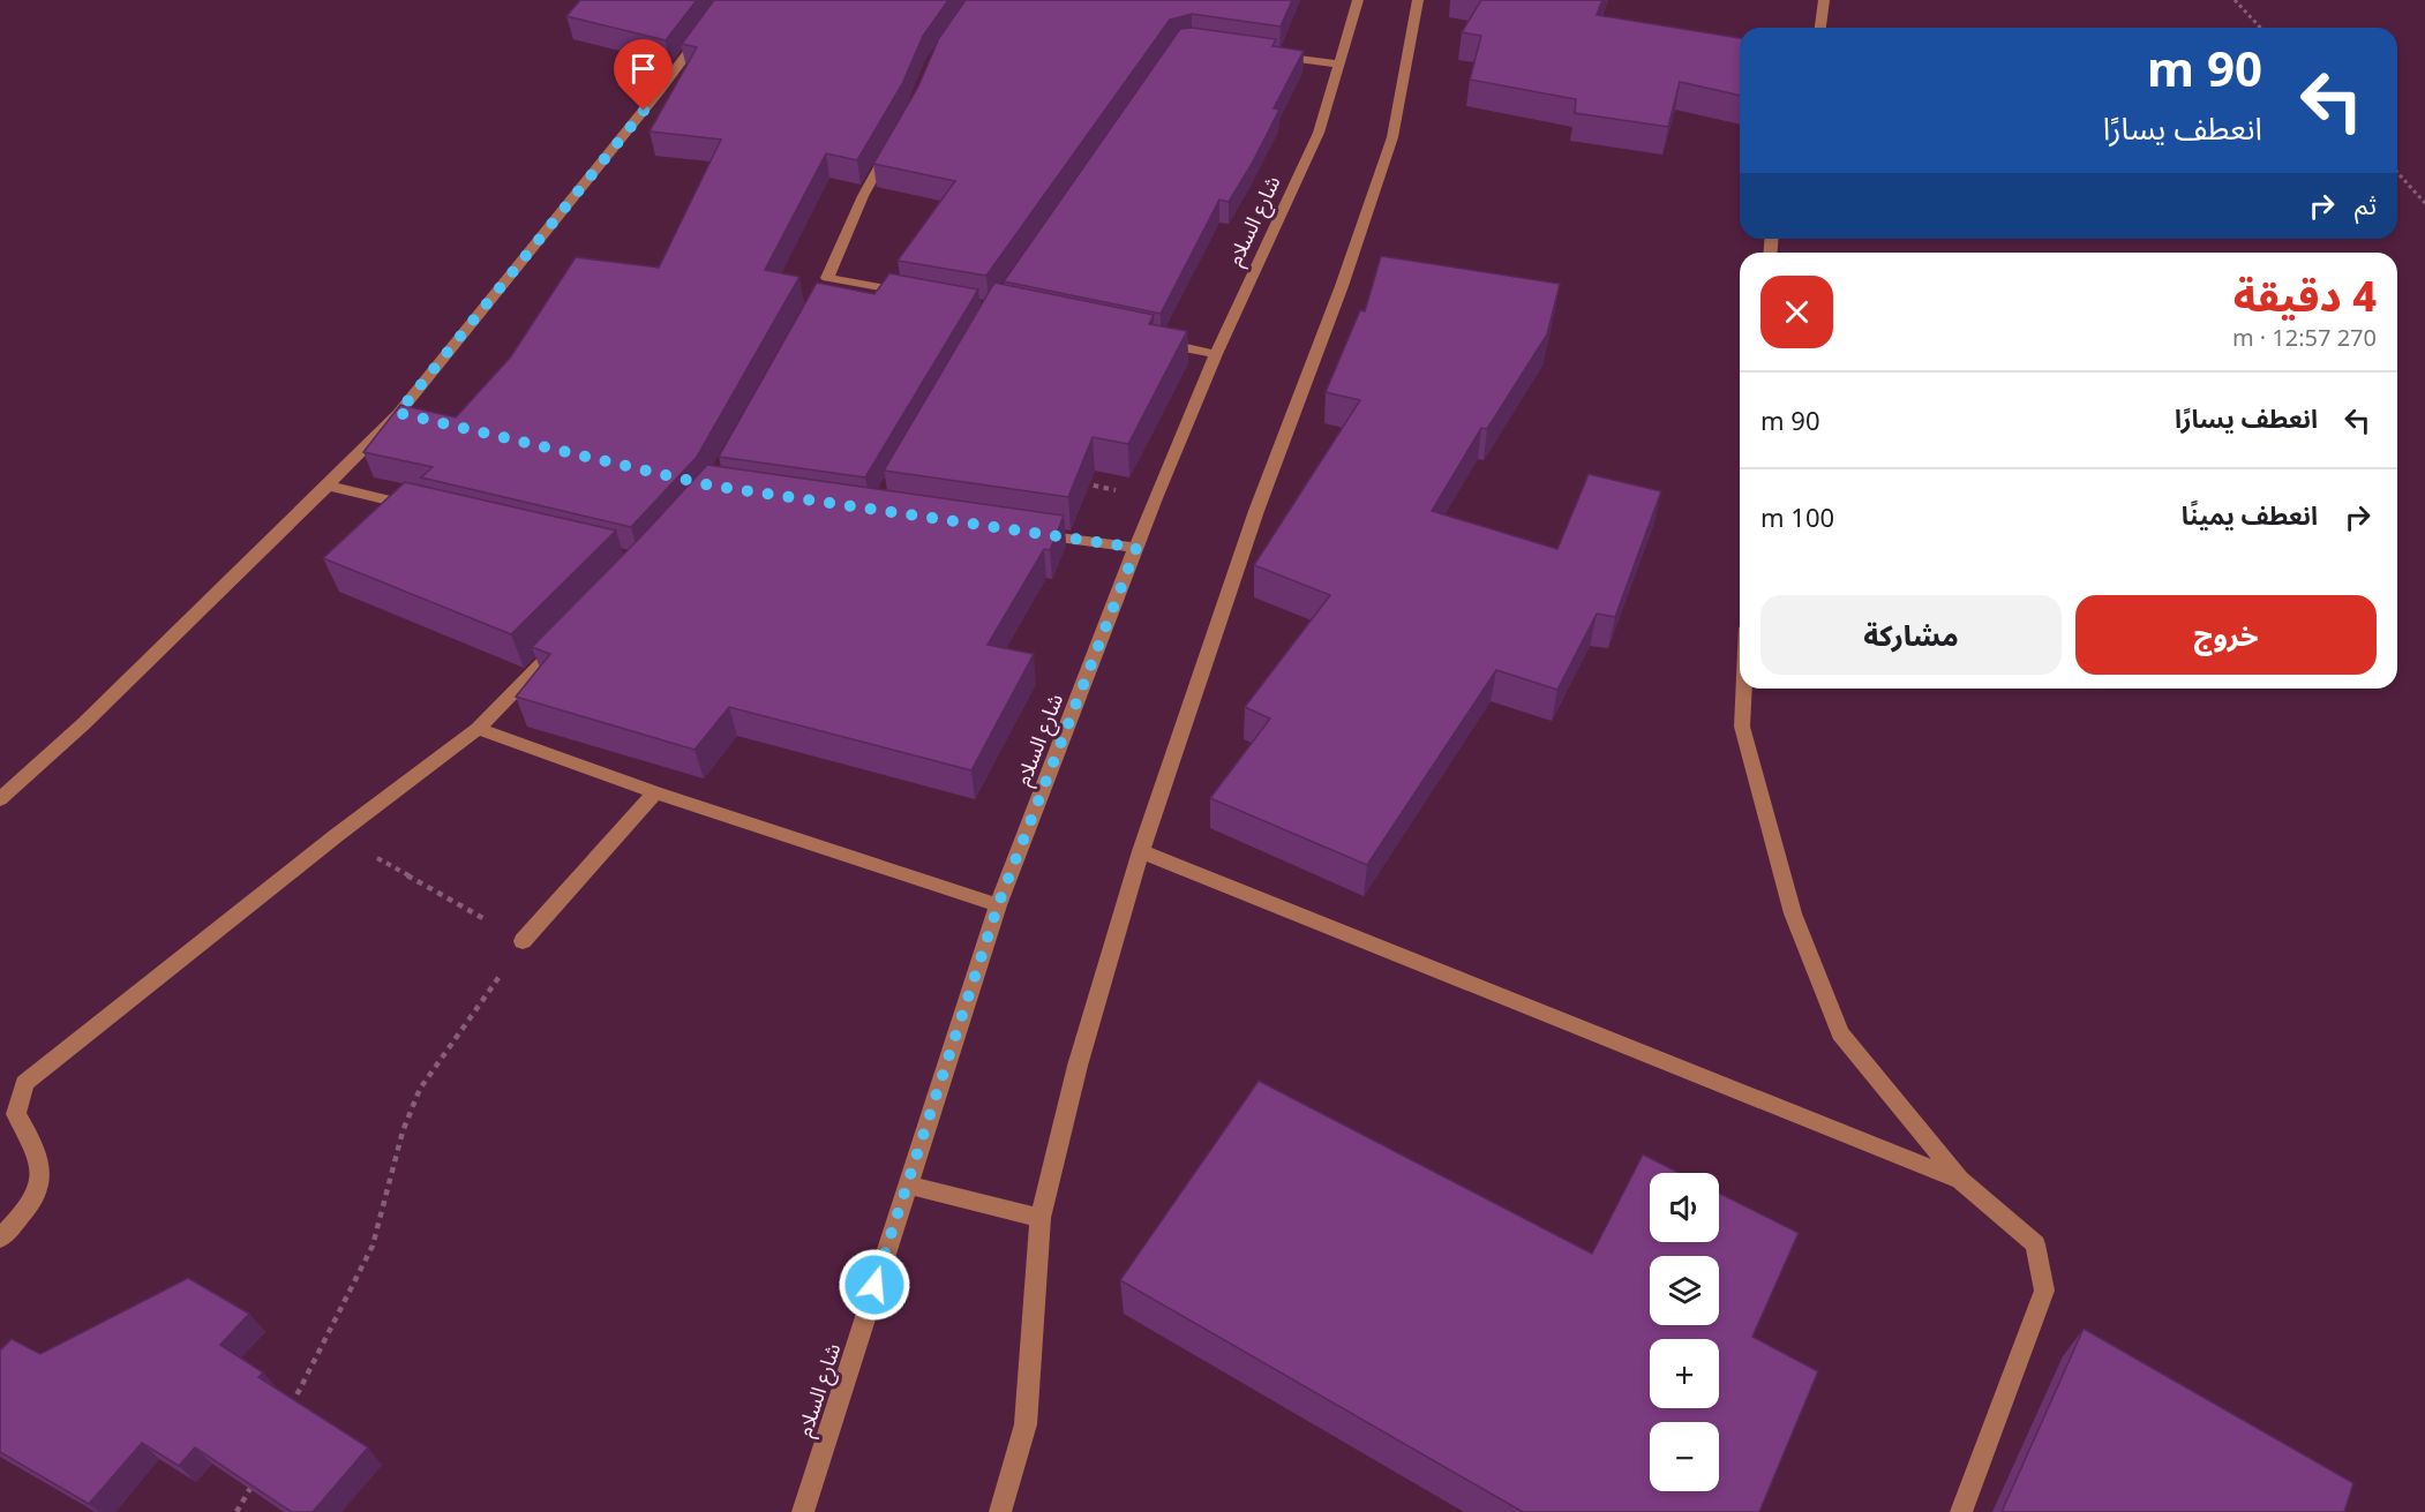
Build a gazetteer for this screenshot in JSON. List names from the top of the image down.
{
  "streets": {
    "street": ["شارع السلام"]
  },
  "page": {
    "turn": ["90 m", "انعطف يسارًا"],
    "then": "ثم",
    "heading": ["4 دقيقة", "270 m · 12:57"],
    "list": [
      {
        "name": "انعطف يسارًا",
        "value": "90 m"
      },
      {
        "name": "انعطف يمينًا",
        "value": "100 m"
      }
    ],
    "buttons": ["خروج", "مشاركة"],
    "map_buttons": ["+", "−"]
  }
}
